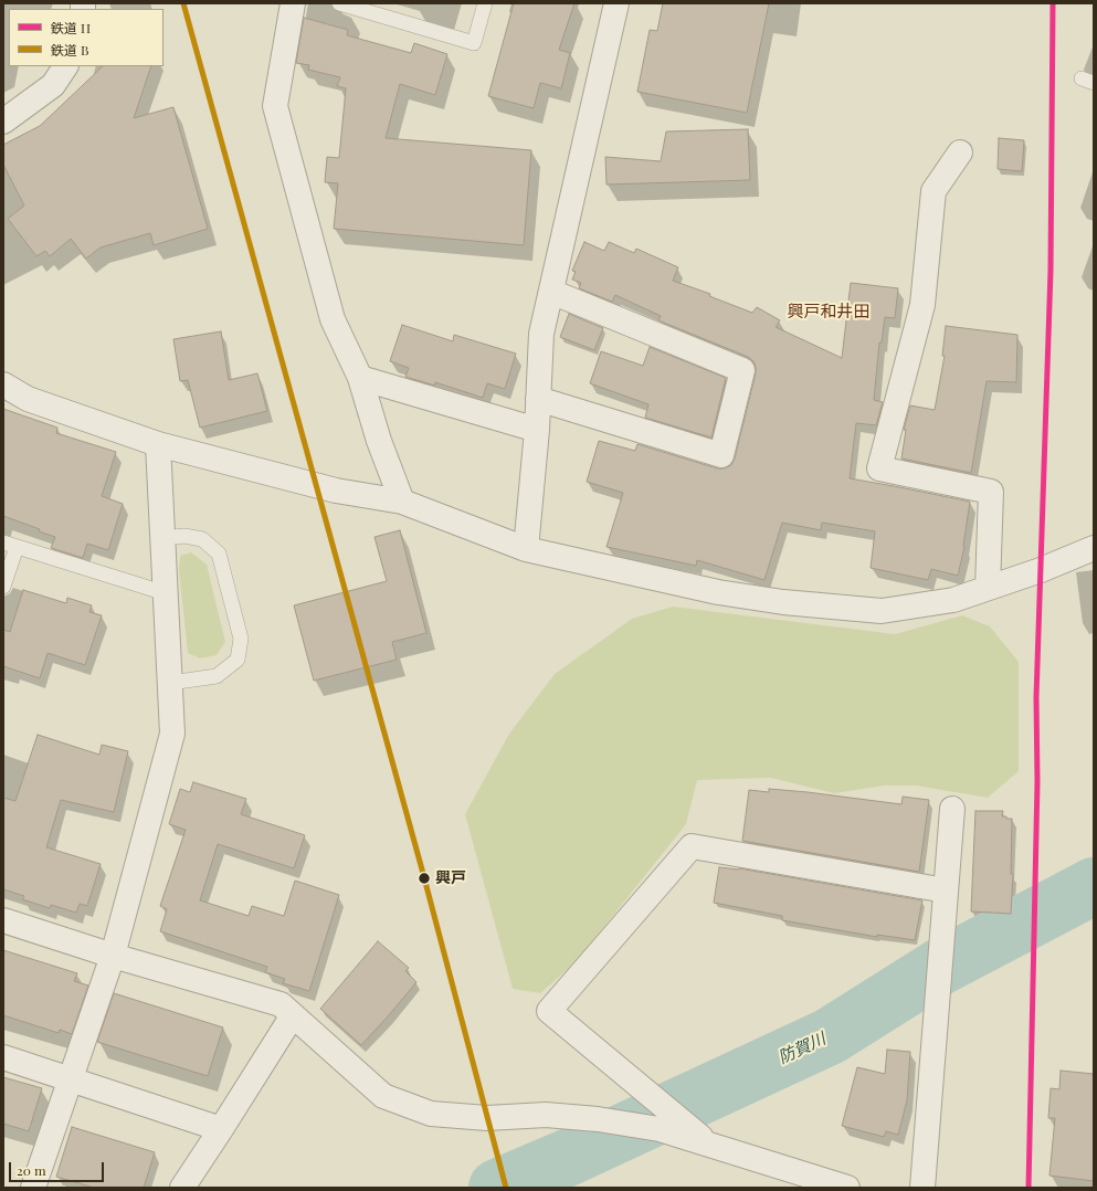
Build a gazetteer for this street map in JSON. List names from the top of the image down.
{
  "districts": ["興戸和井田"],
  "water": ["防賀川"],
  "places": ["興戸"],
  "lines": ["rail line H", "rail line B"],
  "legend": ["鉄道 H", "鉄道 B"],
  "scale_bar": "20 m"
}
